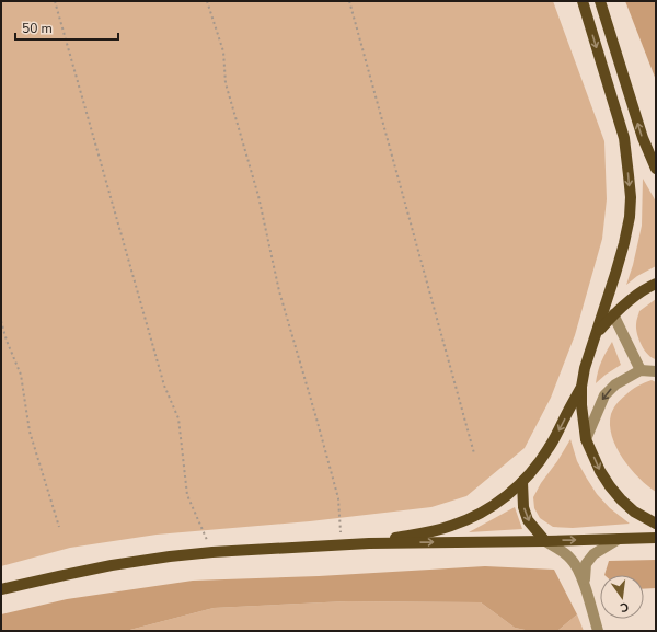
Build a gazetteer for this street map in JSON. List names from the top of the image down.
{
  "scale_bar": "50 m",
  "north": "bottom"
}
